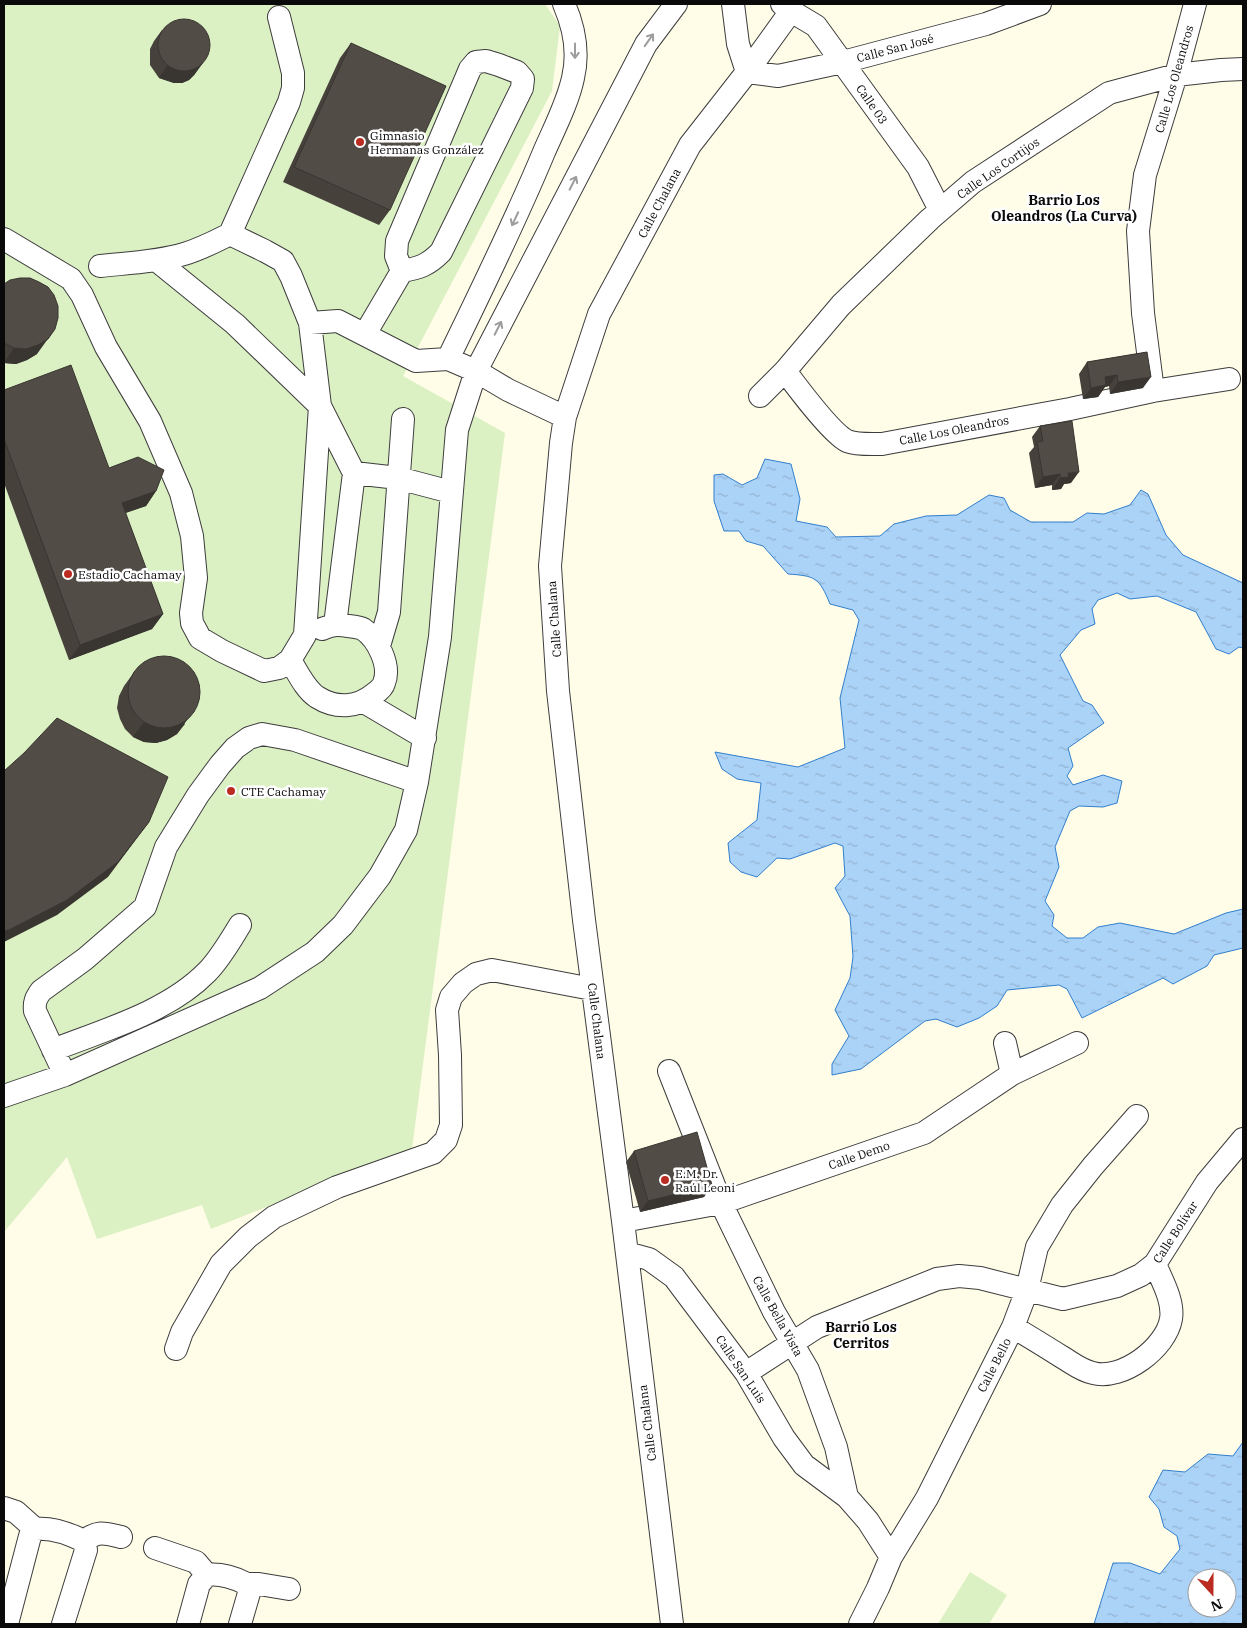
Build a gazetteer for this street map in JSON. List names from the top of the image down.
{
  "streets": {
    "street": [
      "Calle San José",
      "Calle Los Oleandros",
      "Calle 03",
      "Calle Los Cortijos",
      "Calle Chalana",
      "Calle Demo",
      "Calle Bolívar",
      "Calle Bella Vista",
      "Calle Bello",
      "Calle San Luis"
    ]
  },
  "crossings": [
    ["Calle San José", "Calle 03"],
    ["Calle San José", "Calle Chalana"],
    ["Calle Los Oleandros", "Calle Los Cortijos"],
    ["Calle 03", "Calle Los Cortijos"],
    ["Calle 03", "Calle Chalana"],
    ["Calle Chalana", "Calle Demo"],
    ["Calle Chalana", "Calle San Luis"],
    ["Calle Demo", "Calle Bella Vista"],
    ["Calle Bolívar", "Calle Bella Vista"],
    ["Calle Bolívar", "Calle Bello"],
    ["Calle Bolívar", "Calle San Luis"],
    ["Calle Bella Vista", "Calle Bello"],
    ["Calle Bella Vista", "Calle San Luis"]
  ],
  "districts": ["Barrio Los Oleandros (La Curva)", "Barrio Los Cerritos"],
  "places": [
    "Gimnasio Hermanas González",
    "Estadio Cachamay",
    "CTE Cachamay",
    "E.M. Dr. Raúl Leoni"
  ],
  "north": "bottom"
}
